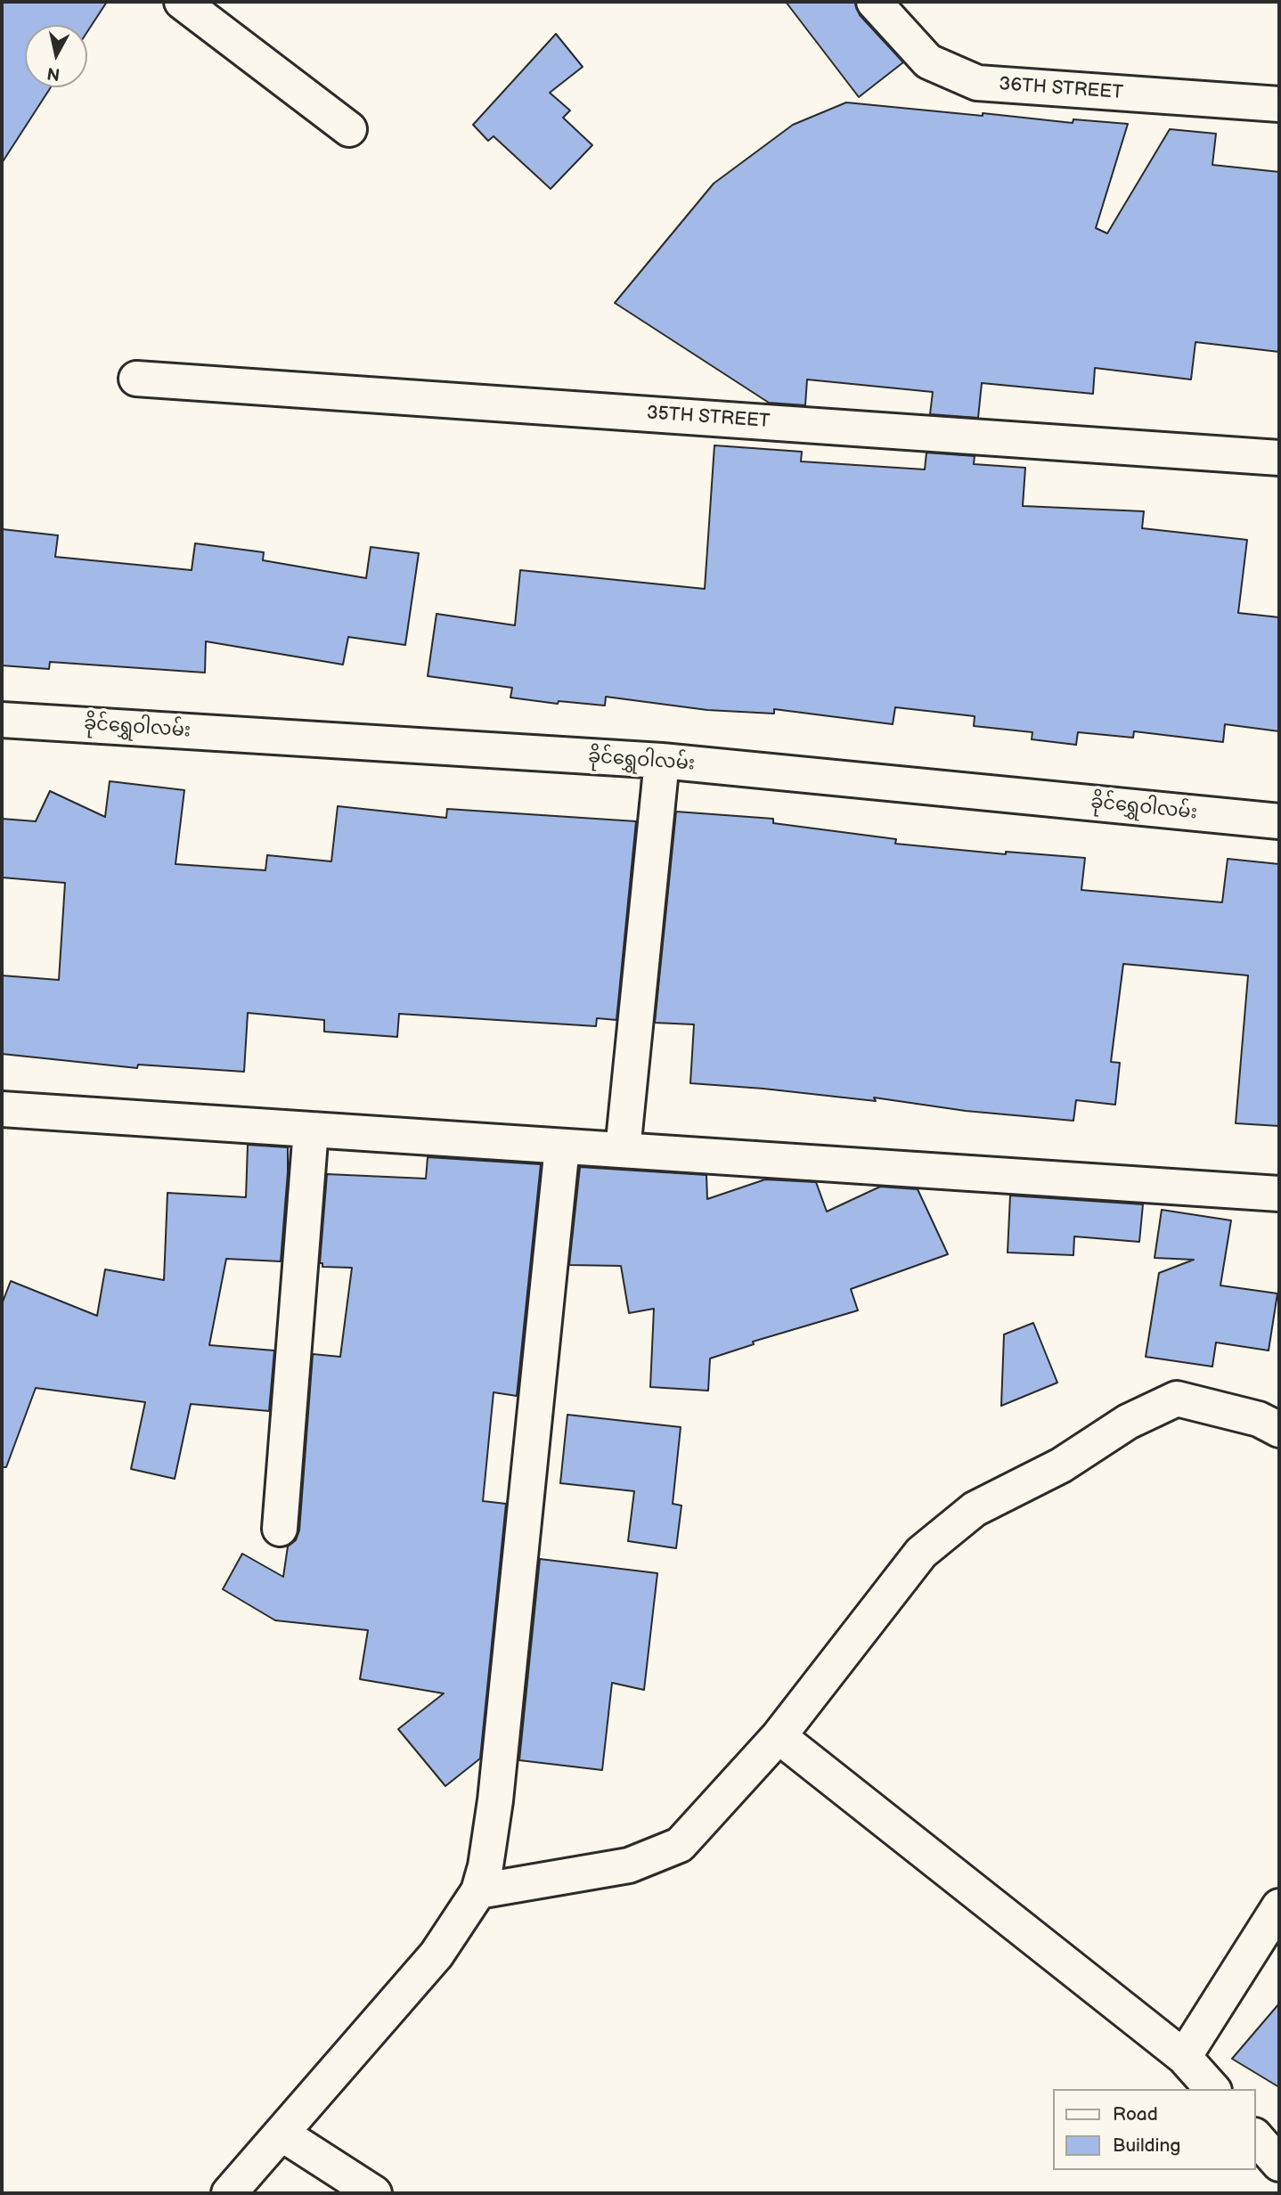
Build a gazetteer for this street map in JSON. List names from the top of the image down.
{
  "streets": {
    "street": ["36TH STREET", "35TH STREET", "ခိုင်ရွှေဝါလမ်း"]
  },
  "legend": ["Road", "Building"],
  "north": "bottom"
}
